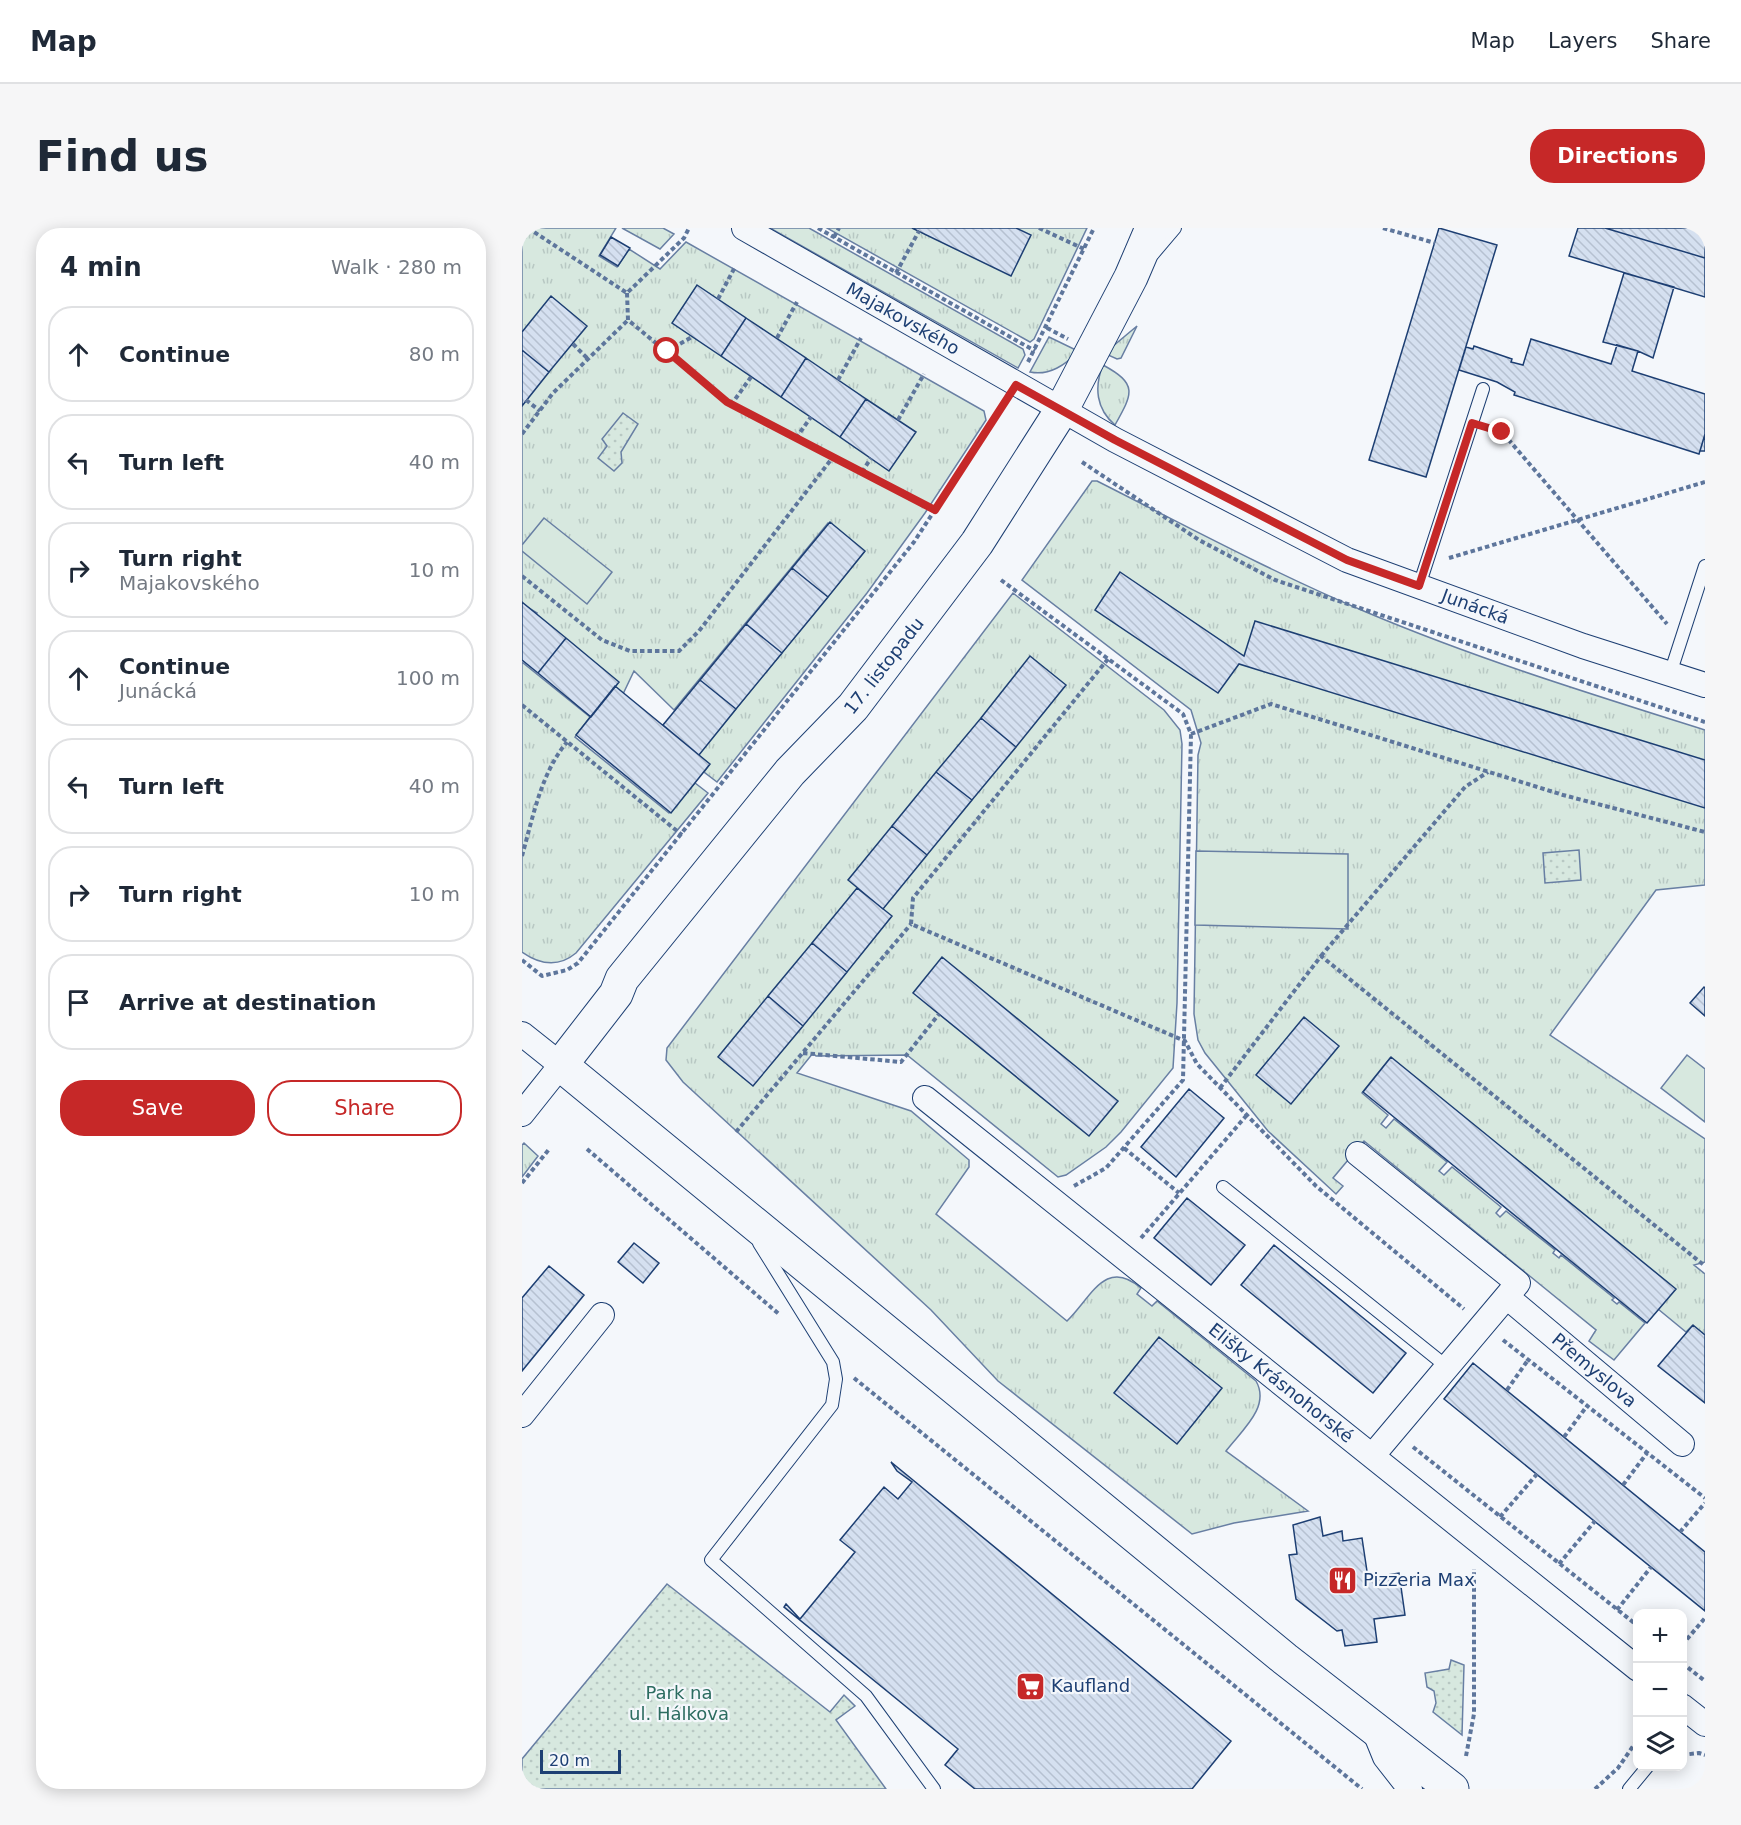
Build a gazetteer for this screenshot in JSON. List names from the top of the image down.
{
  "streets": {
    "main road": ["17. listopadu"],
    "street": [
      "Majakovského",
      "Junácká",
      "Přemyslova",
      "Elišky Krásnohorské"
    ]
  },
  "crossings": [
    ["Majakovského", "Junácká"],
    ["Majakovského", "17. listopadu"],
    ["Junácká", "17. listopadu"]
  ],
  "parks": ["Park na ul. Hálkova"],
  "places": {
    "restaurant": ["Pizzeria Max"],
    "supermarket": ["Kaufland"]
  },
  "scale_bar": "20 m",
  "page": {
    "header": "Map",
    "nav": ["Map", "Layers", "Share"],
    "buttons": [
      "Directions",
      ["Save", "Share"]
    ],
    "title": "Find us",
    "heading": ["4 min", "Walk · 280 m"],
    "list": [
      ["Continue", "80 m"],
      ["Turn left", "40 m"],
      ["Turn right", "Majakovského", "10 m"],
      ["Continue", "Junácká", "100 m"],
      ["Turn left", "40 m"],
      ["Turn right", "10 m"],
      "Arrive at destination"
    ],
    "map_buttons": ["+", "−"],
    "scale": "20 m"
  }
}
